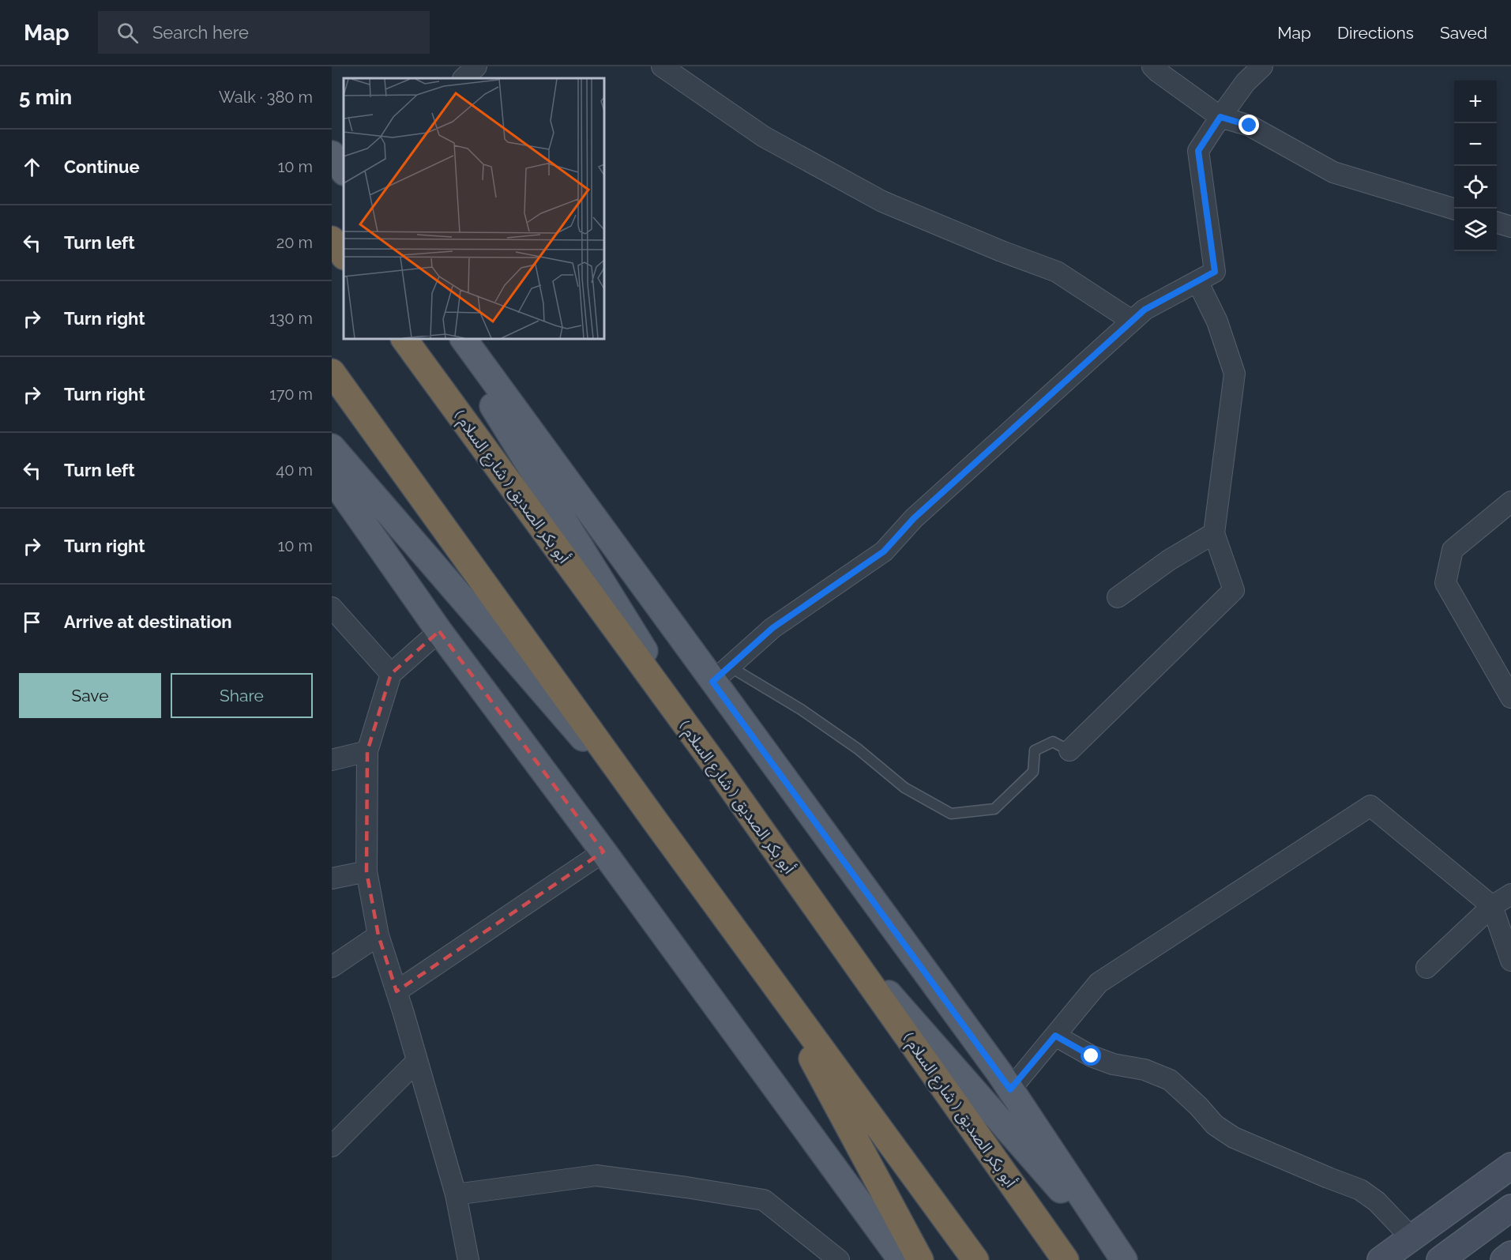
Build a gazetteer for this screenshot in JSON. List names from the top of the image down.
{
  "streets": {
    "highway": ["( شارع السلام ) أبو بكر الصديق"]
  },
  "page": {
    "header": "Map",
    "search": "Search here",
    "nav": ["Map", "Directions", "Saved"],
    "heading": ["5 min", "Walk · 380 m"],
    "map_buttons": ["+", "−"],
    "list": [
      ["Continue", "10 m"],
      ["Turn left", "20 m"],
      ["Turn right", "130 m"],
      ["Turn right", "170 m"],
      ["Turn left", "40 m"],
      ["Turn right", "10 m"],
      "Arrive at destination"
    ],
    "buttons": ["Save", "Share"]
  }
}
